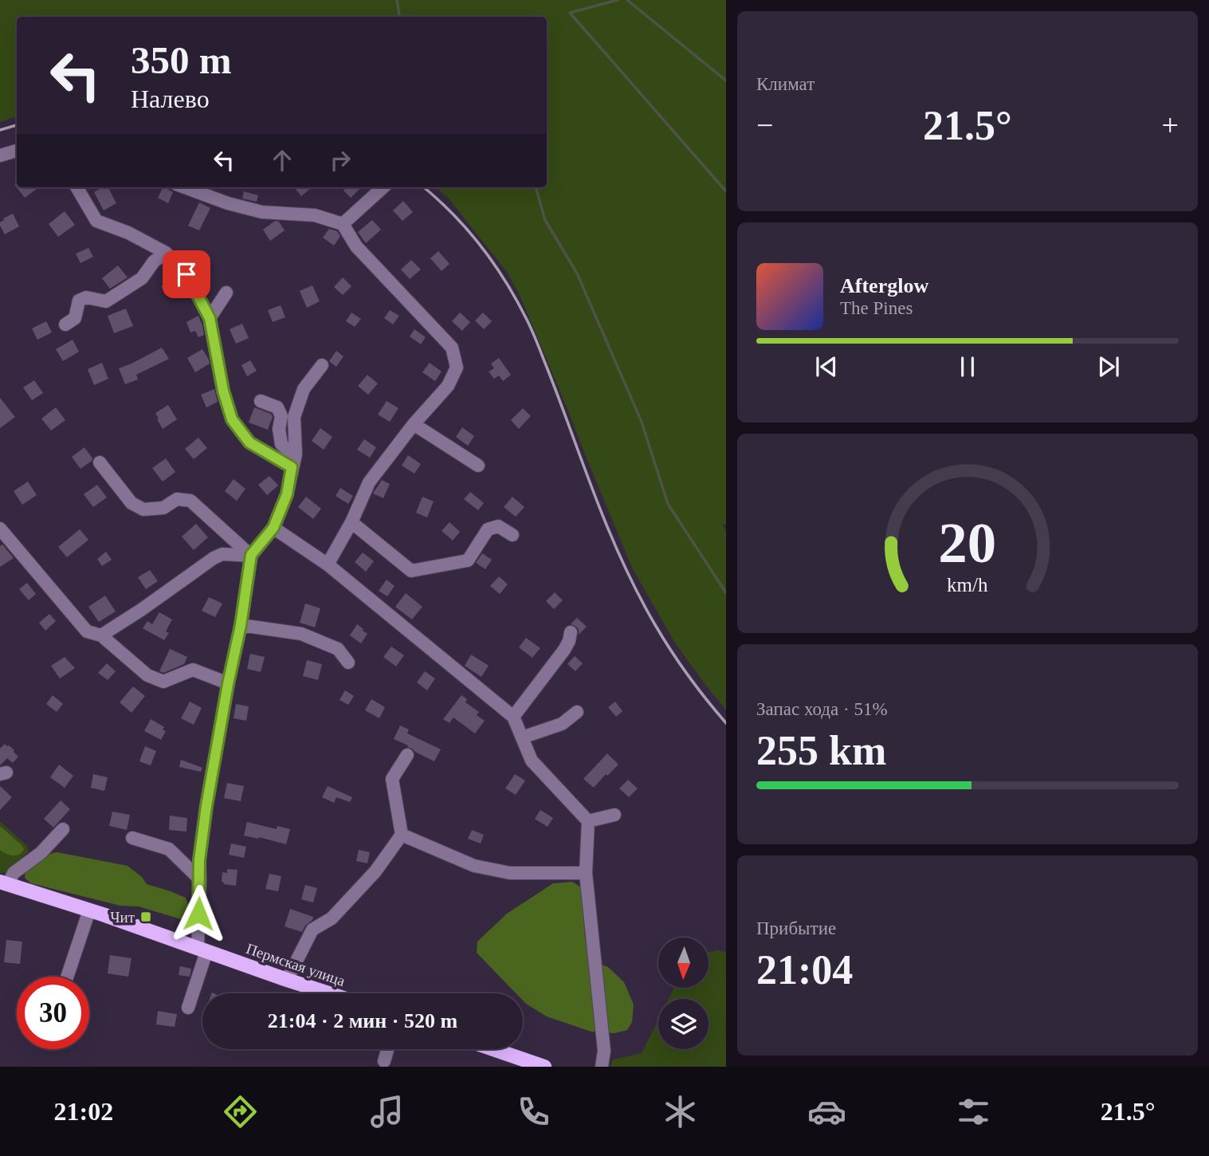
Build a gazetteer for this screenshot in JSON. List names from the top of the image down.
{
  "streets": {
    "main road": ["Пермская улица"]
  },
  "places": {
    "transit": ["Чит"]
  },
  "north": "bottom",
  "page": {
    "tile": [
      "Климат",
      ["Запас хода · 51%", "255 km"],
      ["Прибытие", "21:04"]
    ],
    "turn": ["350 m", "Налево"],
    "heat": ["−", "21.5°", "+"],
    "song": ["Afterglow", "The Pines"],
    "limit": "30",
    "trip": "21:04 · 2 мин · 520 m",
    "tabs": ["21:02", "21.5°"],
    "gauge": ["20", "km/h"]
  }
}
